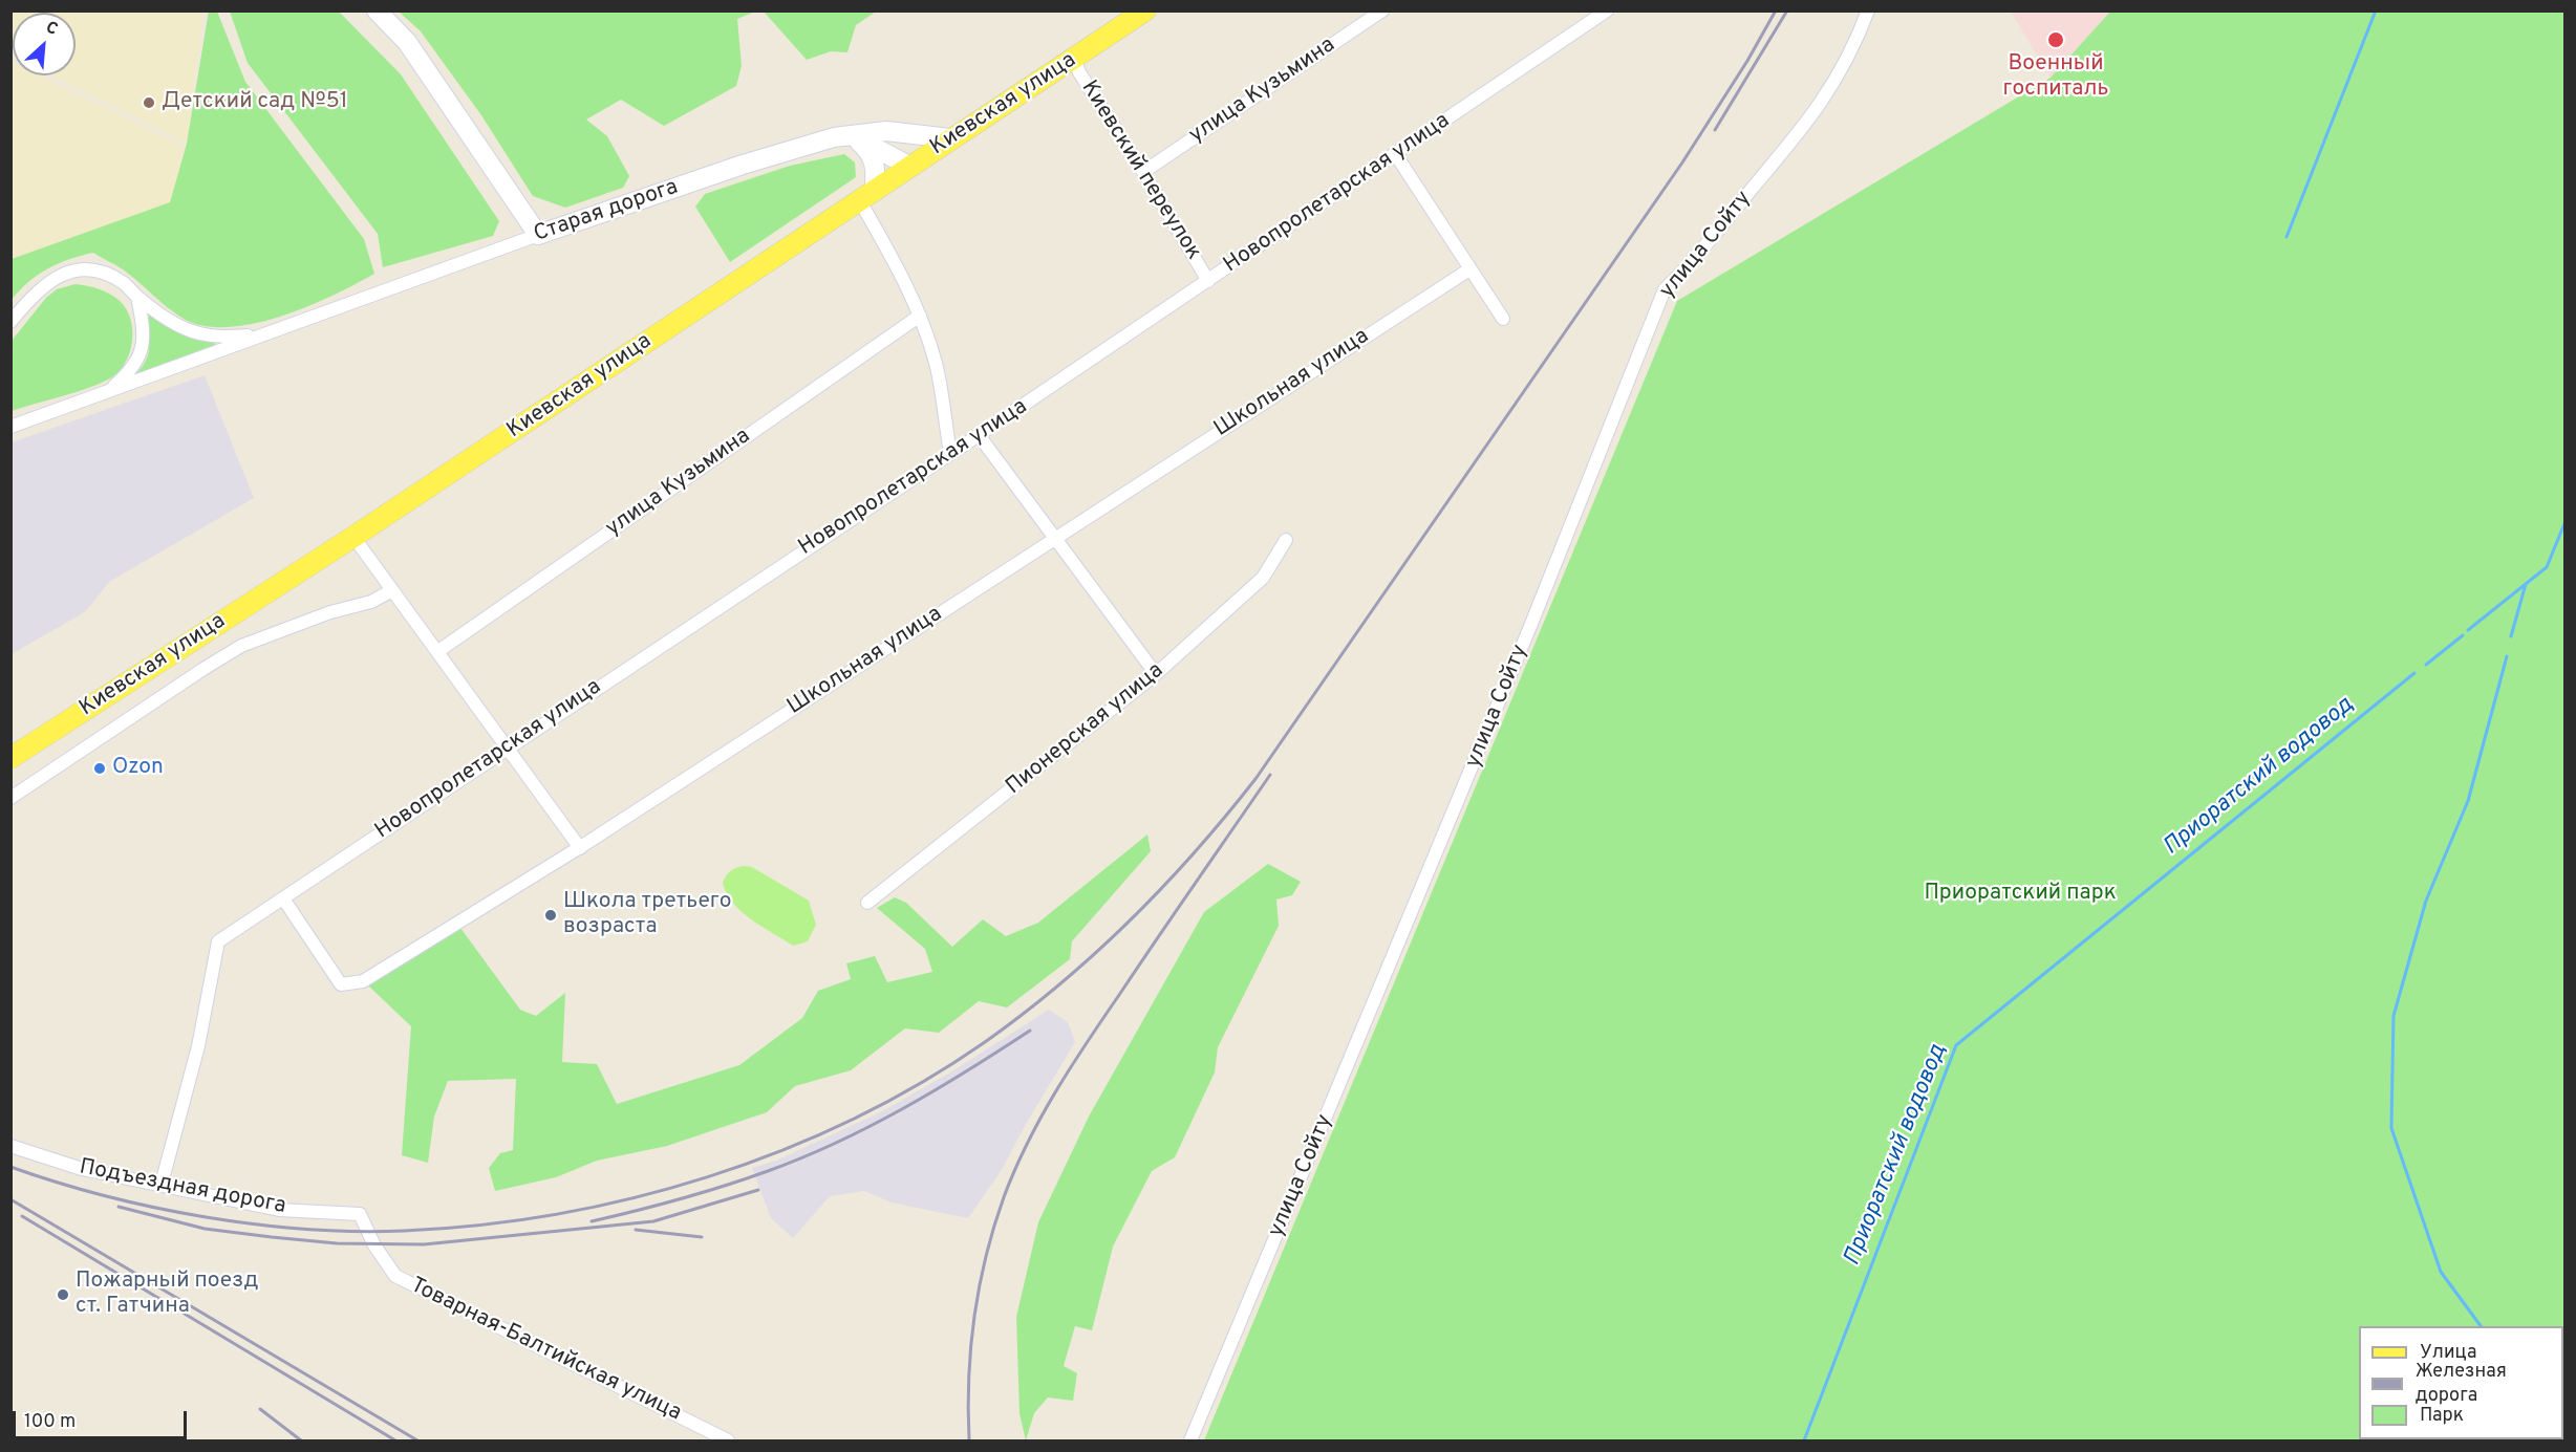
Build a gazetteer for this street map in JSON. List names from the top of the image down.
{
  "streets": {
    "main road": ["Киевская улица"],
    "street": [
      "улица Кузьмина",
      "Киевский переулок",
      "Новопролетарская улица",
      "Старая дорога",
      "улица Сойту",
      "Школьная улица",
      "Пионерская улица",
      "Подъездная дорога",
      "Товарная-Балтийская улица"
    ]
  },
  "crossings": [
    ["улица Кузьмина", "Киевский переулок"],
    ["Киевская улица", "Киевский переулок"],
    ["Киевская улица", "Старая дорога"],
    ["Киевский переулок", "Новопролетарская улица"],
    ["Новопролетарская улица", "Школьная улица"],
    ["Новопролетарская улица", "Подъездная дорога"],
    ["Подъездная дорога", "Товарная-Балтийская улица"]
  ],
  "water": ["Приоратский водовод"],
  "parks": ["Приоратский парк"],
  "places": [
    "Военный госпиталь",
    "Детский сад №51",
    "Ozon",
    "Школа третьего возраста",
    "Пожарный поезд ст. Гатчина"
  ],
  "legend": ["Улица", "Железная дорога", "Парк"],
  "scale_bar": "100 m",
  "north": "top right"
}
